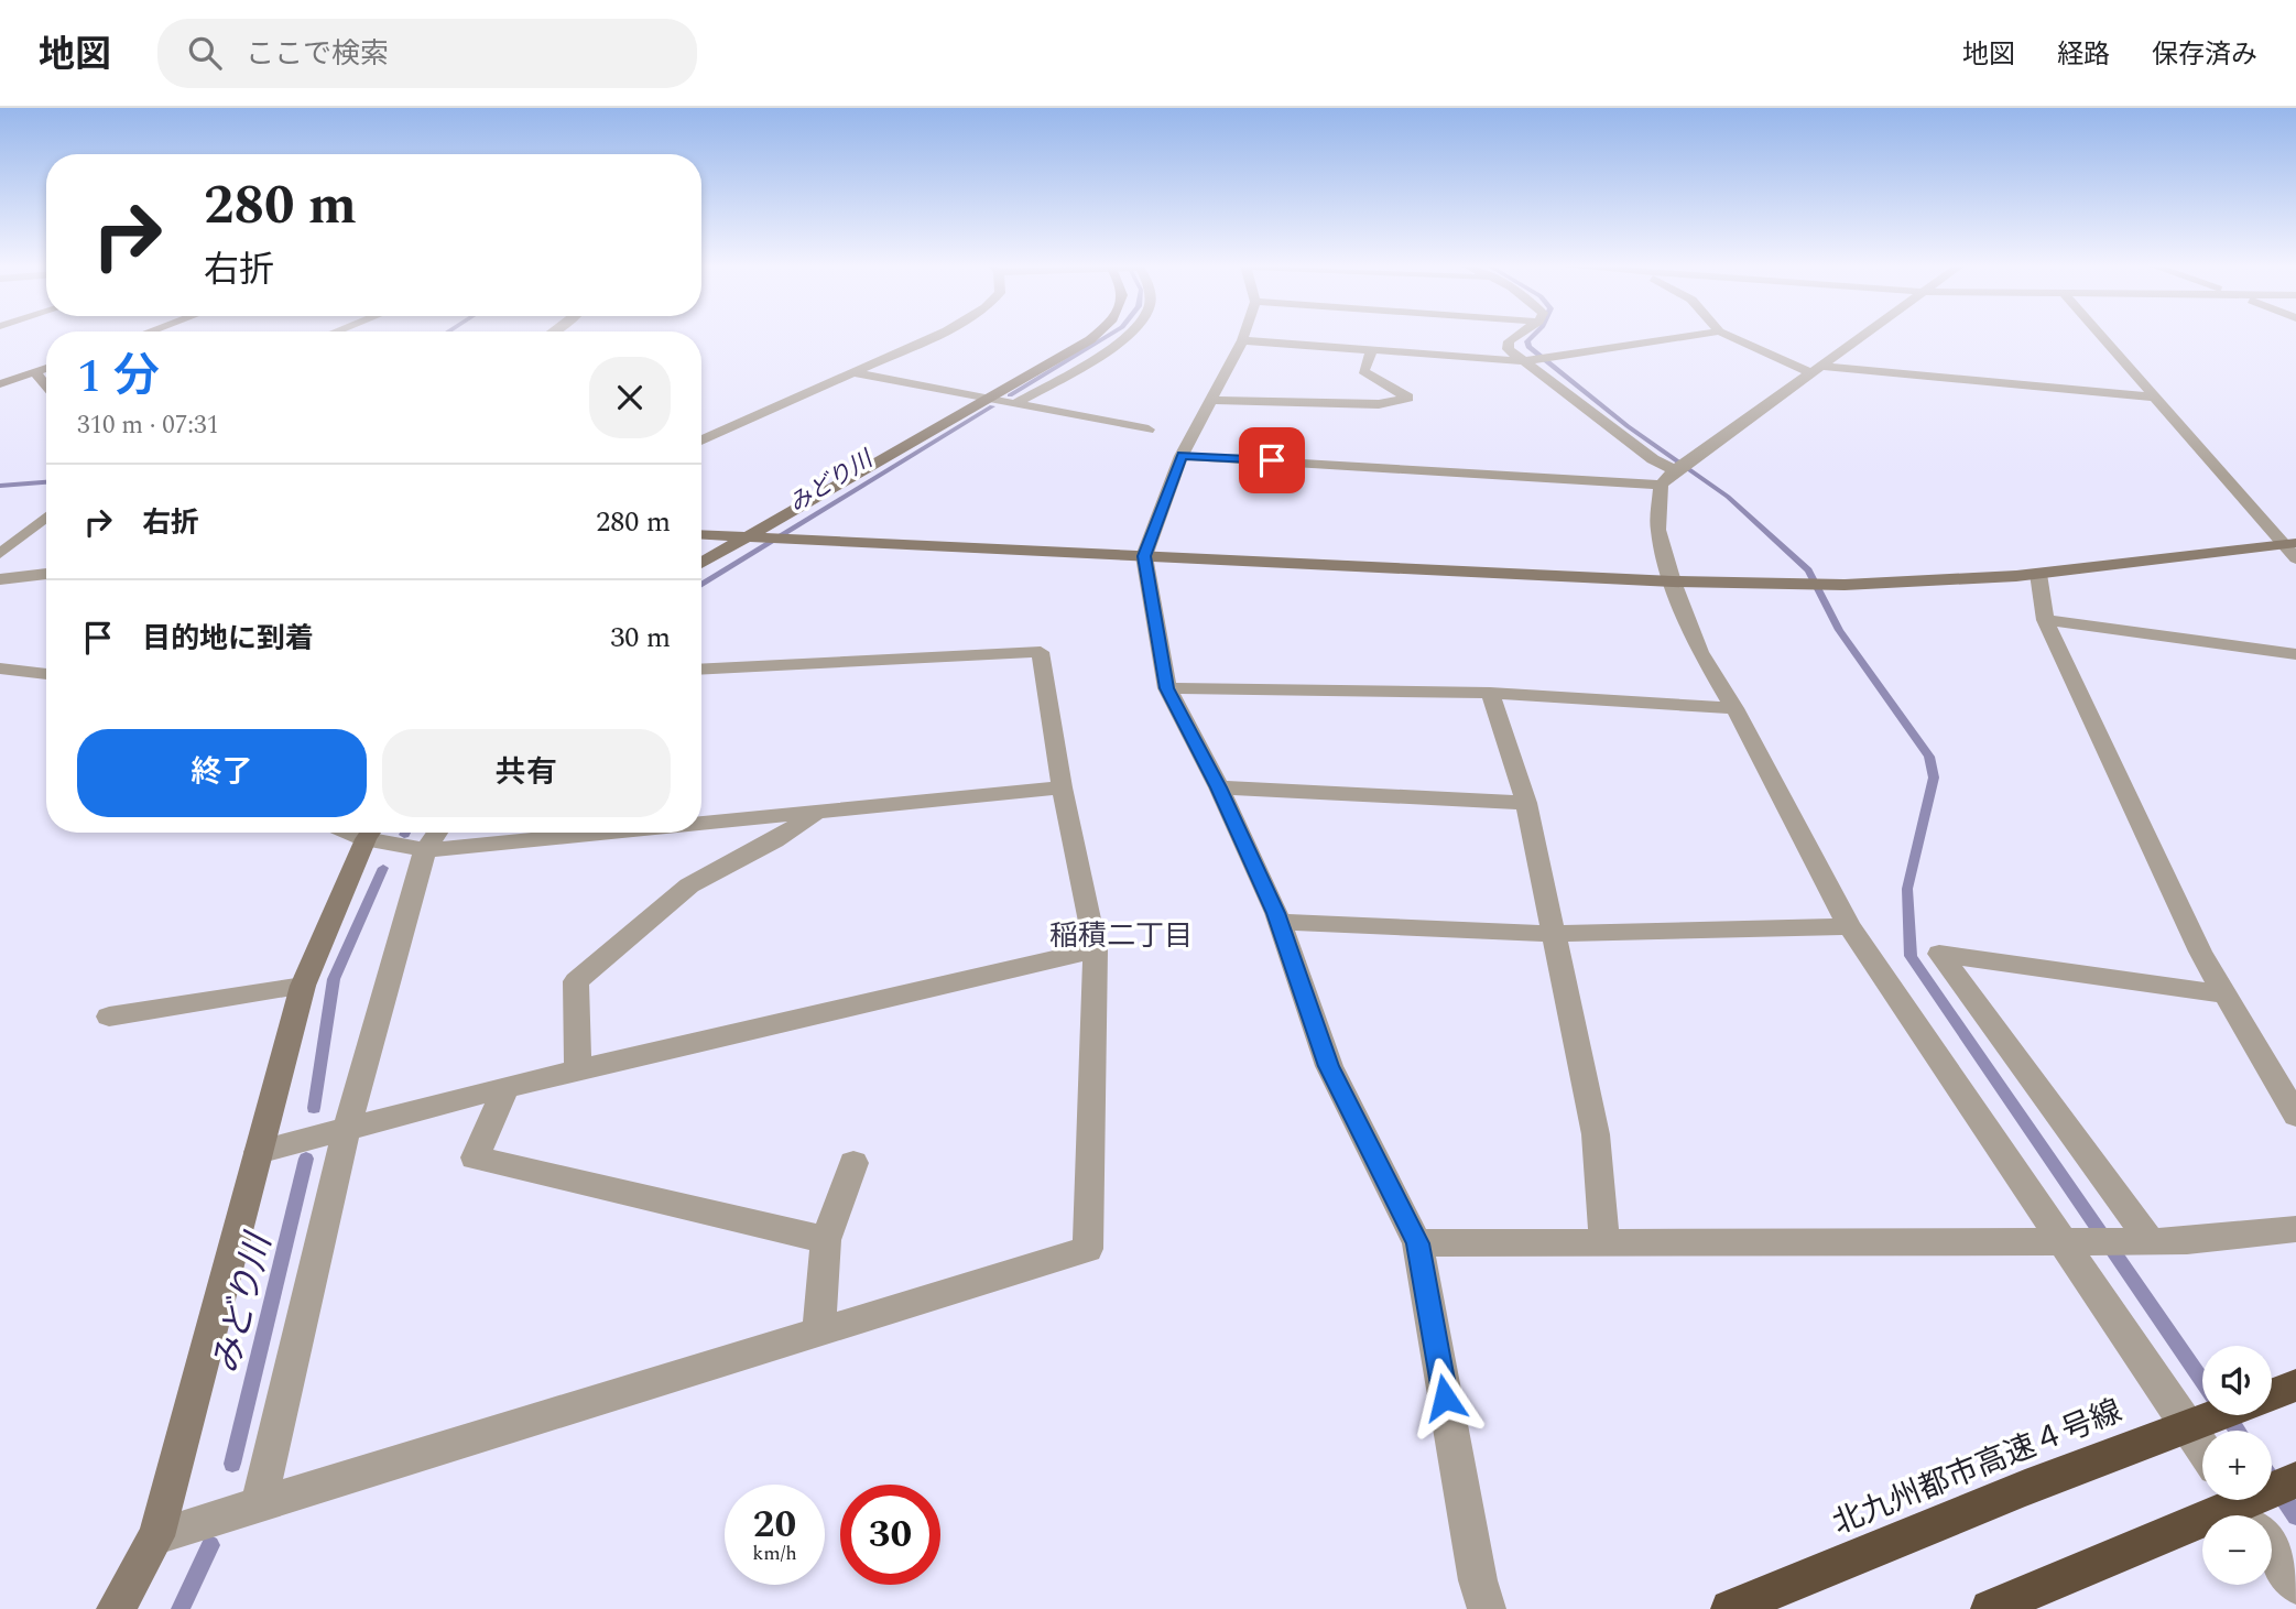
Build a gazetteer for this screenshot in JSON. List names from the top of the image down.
{
  "streets": {
    "highway": ["北九州都市高速４号線"]
  },
  "districts": ["稲積二丁目"],
  "water": ["みどり川"],
  "page": {
    "header": "地図",
    "search": "ここで検索",
    "nav": ["地図", "経路", "保存済み"],
    "turn": ["280 m", "右折"],
    "heading": ["1 分", "310 m · 07:31"],
    "list": [
      {
        "name": "右折",
        "value": "280 m"
      },
      {
        "name": "目的地に到着",
        "value": "30 m"
      }
    ],
    "buttons": ["終了", "共有"],
    "map_buttons": ["+", "−"],
    "speed": "20 km/h",
    "limit": "30"
  }
}
